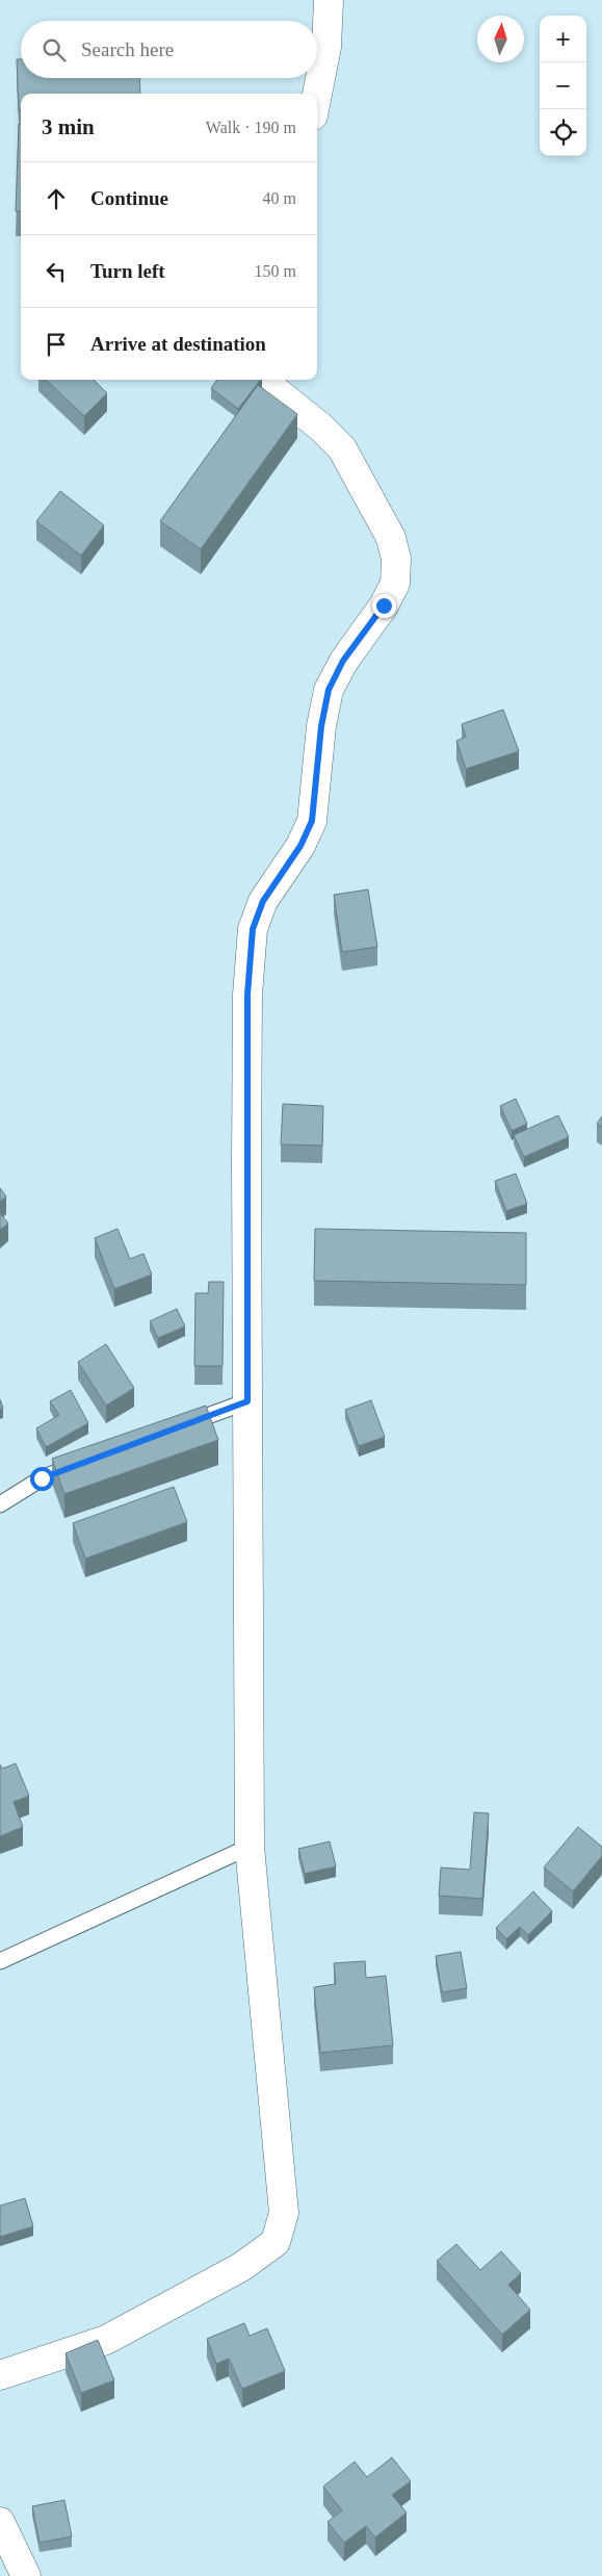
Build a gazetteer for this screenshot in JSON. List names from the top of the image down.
{
  "north": "top",
  "page": {
    "map_buttons": ["+", "−"],
    "search": "Search here",
    "heading": ["3 min", "Walk · 190 m"],
    "list": [
      ["Continue", "40 m"],
      ["Turn left", "150 m"],
      "Arrive at destination"
    ]
  }
}
